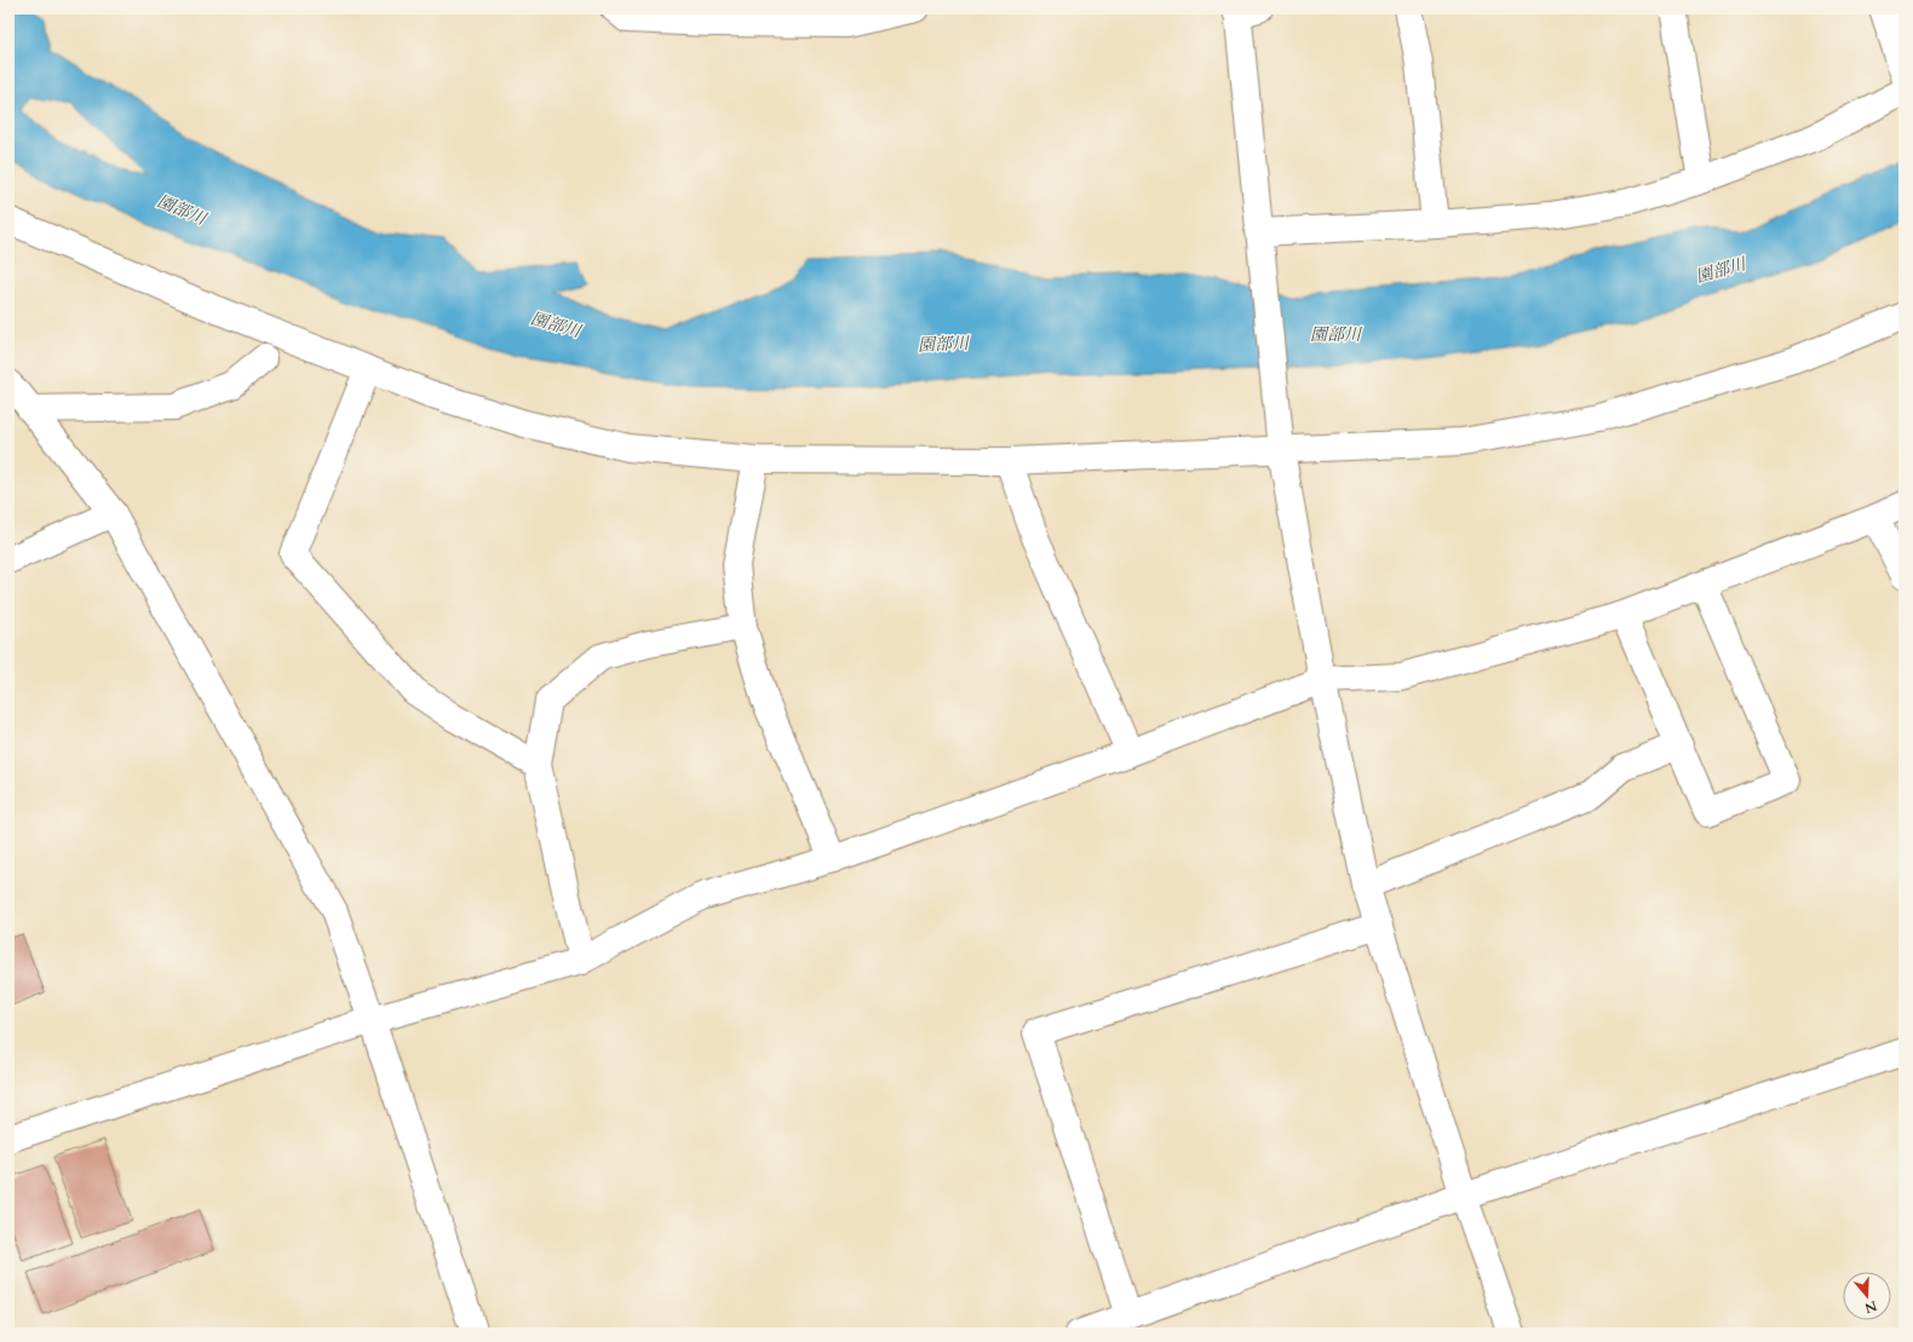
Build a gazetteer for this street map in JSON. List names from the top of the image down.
{
  "water": ["園部川"],
  "north": "bottom"
}
